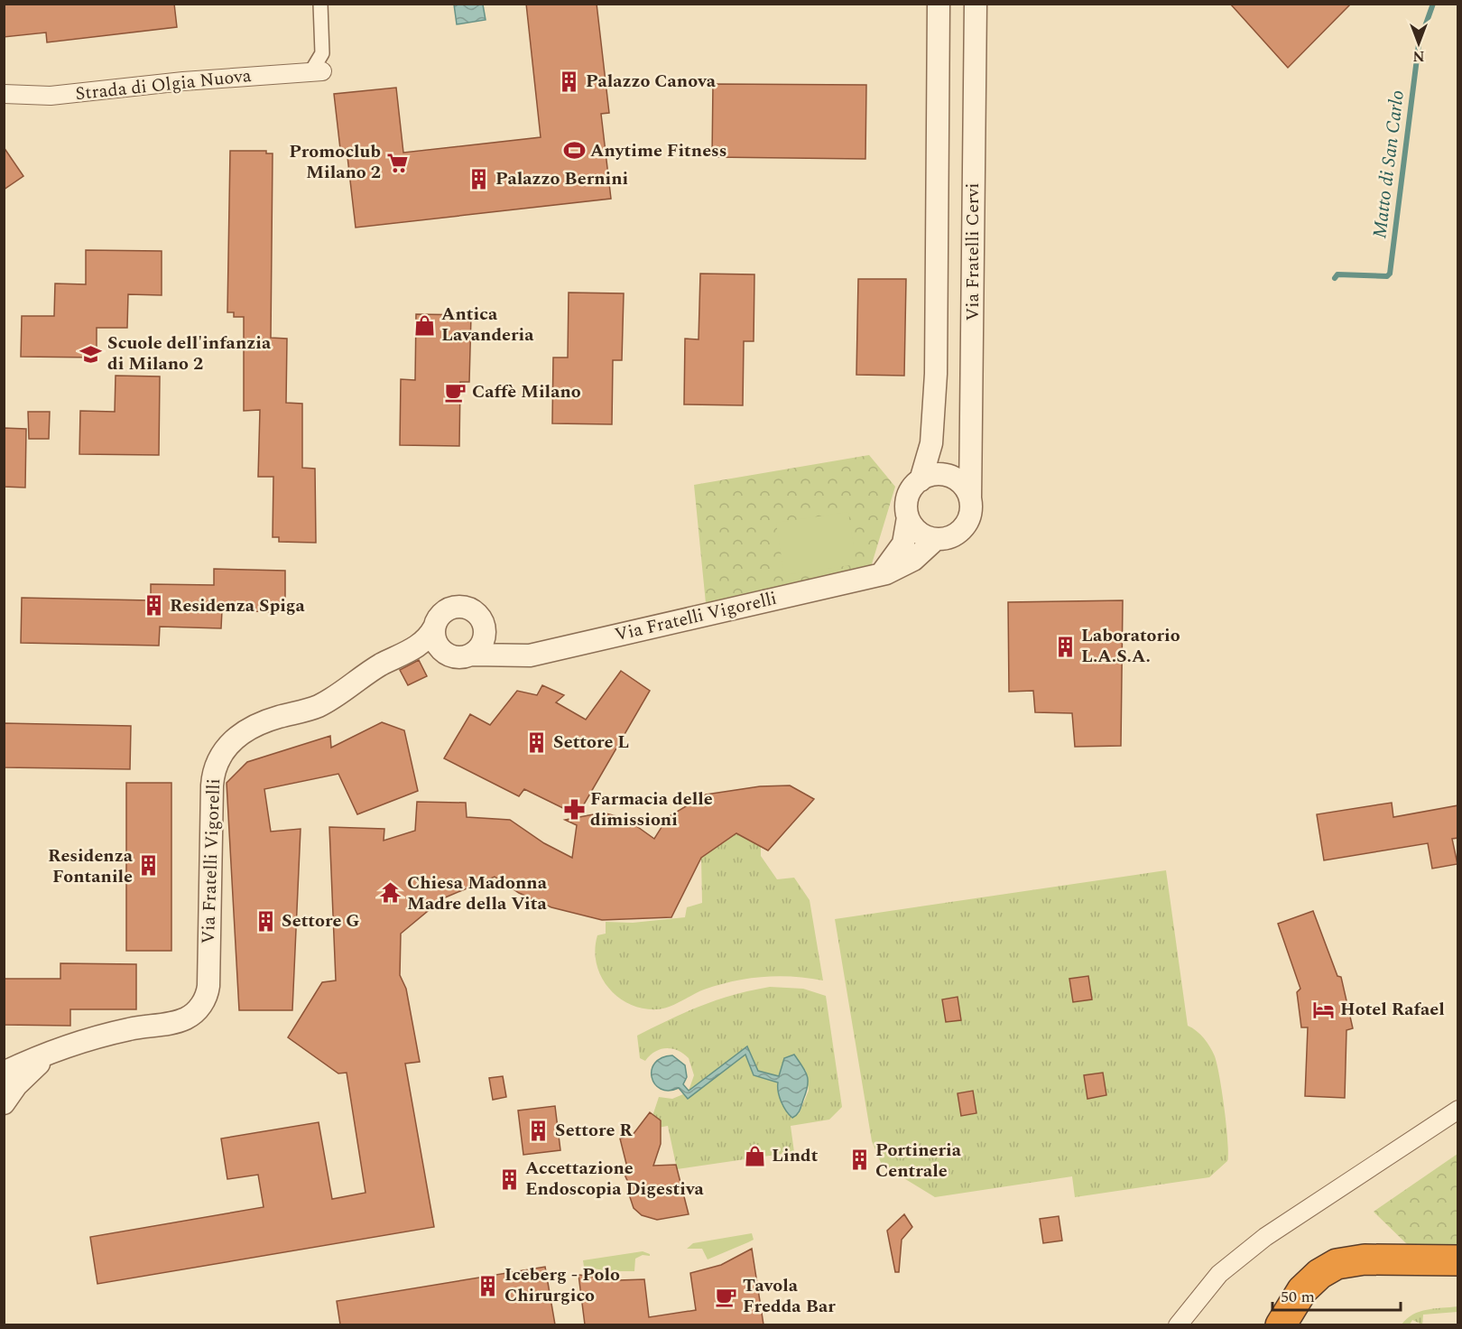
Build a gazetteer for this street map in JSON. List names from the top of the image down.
{
  "streets": {
    "street": ["Strada di Olgia Nuova", "Via Fratelli Cervi", "Via Fratelli Vigorelli"]
  },
  "crossings": [
    ["Via Fratelli Cervi", "Via Fratelli Vigorelli"]
  ],
  "water": ["Matto di San Carlo"],
  "places": {
    "building": [
      "Palazzo Canova",
      "Palazzo Bernini",
      "Residenza Spiga",
      "Laboratorio L.A.S.A.",
      "Settore L",
      "Residenza Fontanile",
      "Settore G",
      "Settore R",
      "Portineria Centrale",
      "Accettazione Endoscopia Digestiva",
      "Iceberg - Polo Chirurgico"
    ],
    "sports": ["Anytime Fitness"],
    "supermarket": ["Promoclub Milano 2"],
    "shop": ["Antica Lavanderia", "Lindt"],
    "school or university": ["Scuole dell'infanzia di Milano 2"],
    "cafe": ["Caffè Milano", "Tavola Fredda Bar"],
    "pharmacy": ["Farmacia delle dimissioni"],
    "temple": ["Chiesa Madonna Madre della Vita"],
    "hotel": ["Hotel Rafael"]
  },
  "scale_bar": "50 m",
  "north": "bottom"
}
